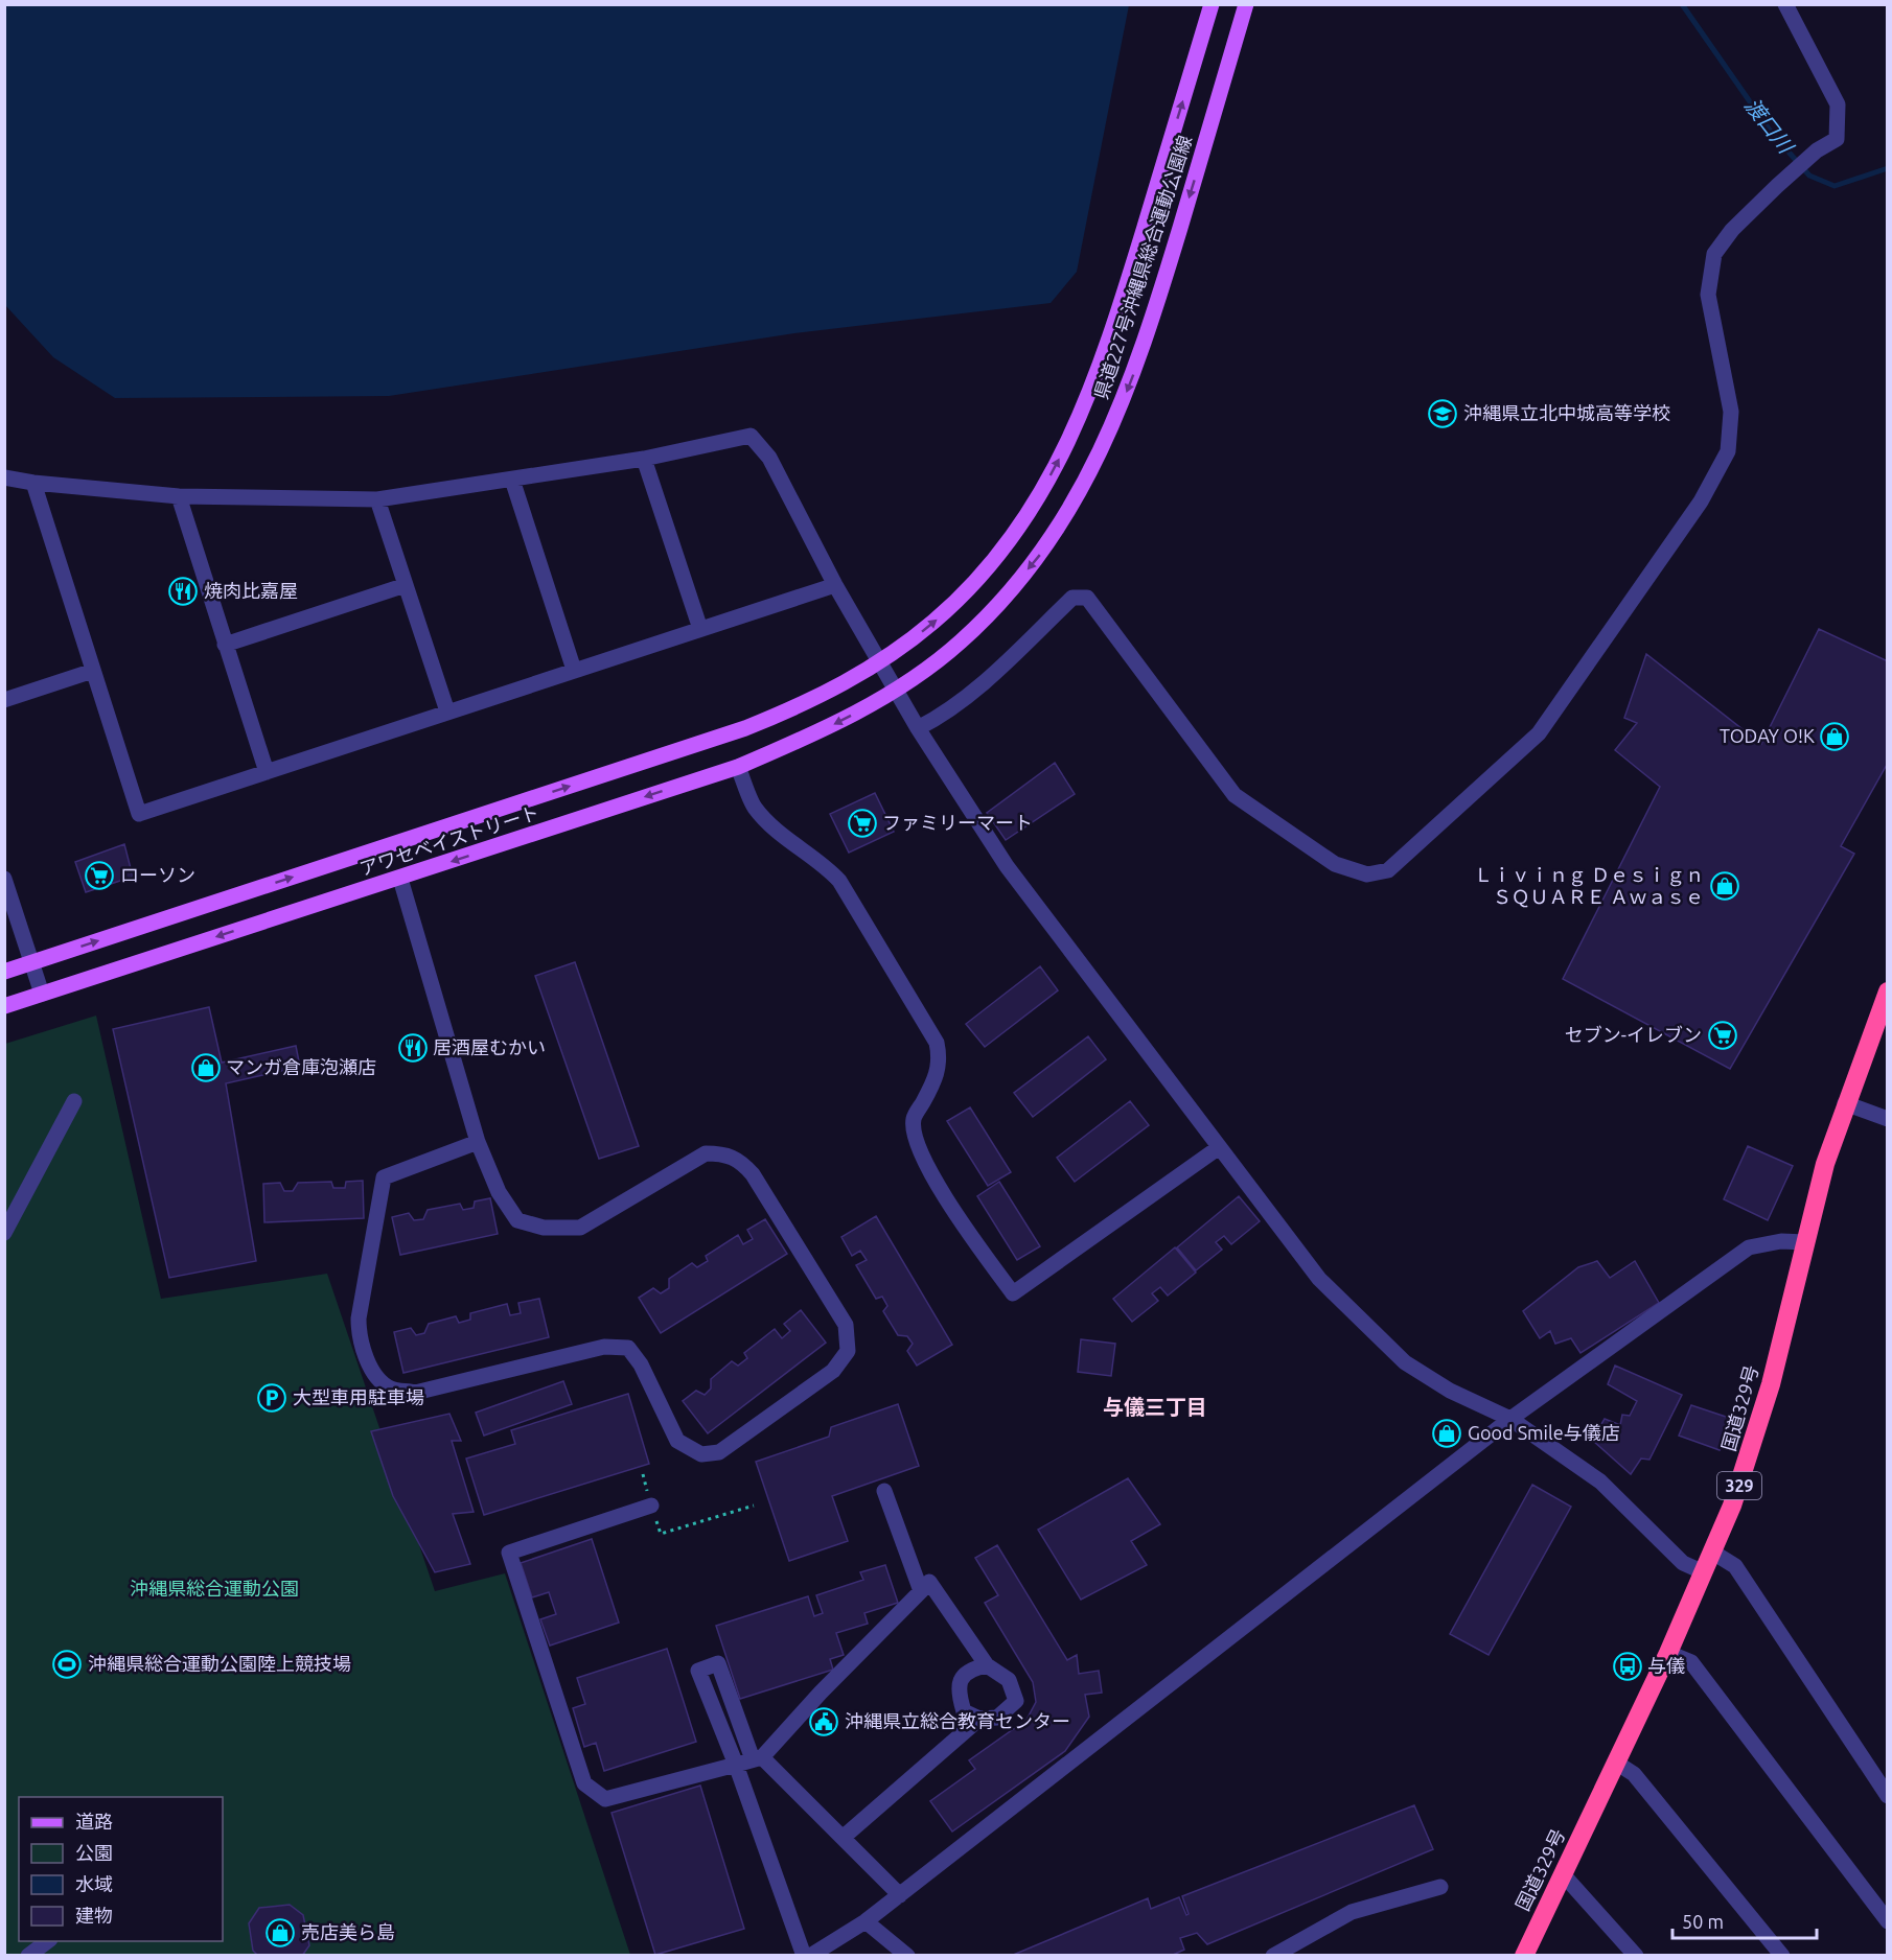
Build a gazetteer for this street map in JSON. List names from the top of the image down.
{
  "streets": {
    "highway": ["国道329号", "329"],
    "main road": ["県道227号沖縄県総合運動公園線", "アワセベイストリート"]
  },
  "crossings": [
    ["県道227号沖縄県総合運動公園線", "アワセベイストリート"]
  ],
  "districts": ["与儀三丁目"],
  "water": ["渡口川"],
  "parks": ["沖縄県総合運動公園"],
  "places": {
    "school or university": ["沖縄県立北中城高等学校"],
    "restaurant": ["焼肉比嘉屋", "居酒屋むかい"],
    "shop": [
      "TODAY O!K",
      "Ｌｉｖｉｎｇ Ｄｅｓｉｇｎ ＳＱＵＡＲＥ Ａｗａｓｅ",
      "マンガ倉庫泡瀬店",
      "Good Smile与儀店",
      "売店美ら島"
    ],
    "supermarket": ["ファミリーマート", "ローソン", "セブン-イレブン"],
    "parking": ["大型車用駐車場"],
    "sports": ["沖縄県総合運動公園陸上競技場"],
    "bus stop": ["与儀"],
    "public building": ["沖縄県立総合教育センター"]
  },
  "legend": [
    "道路",
    "公園",
    "水域",
    "建物"
  ],
  "scale_bar": "50 m"
}
